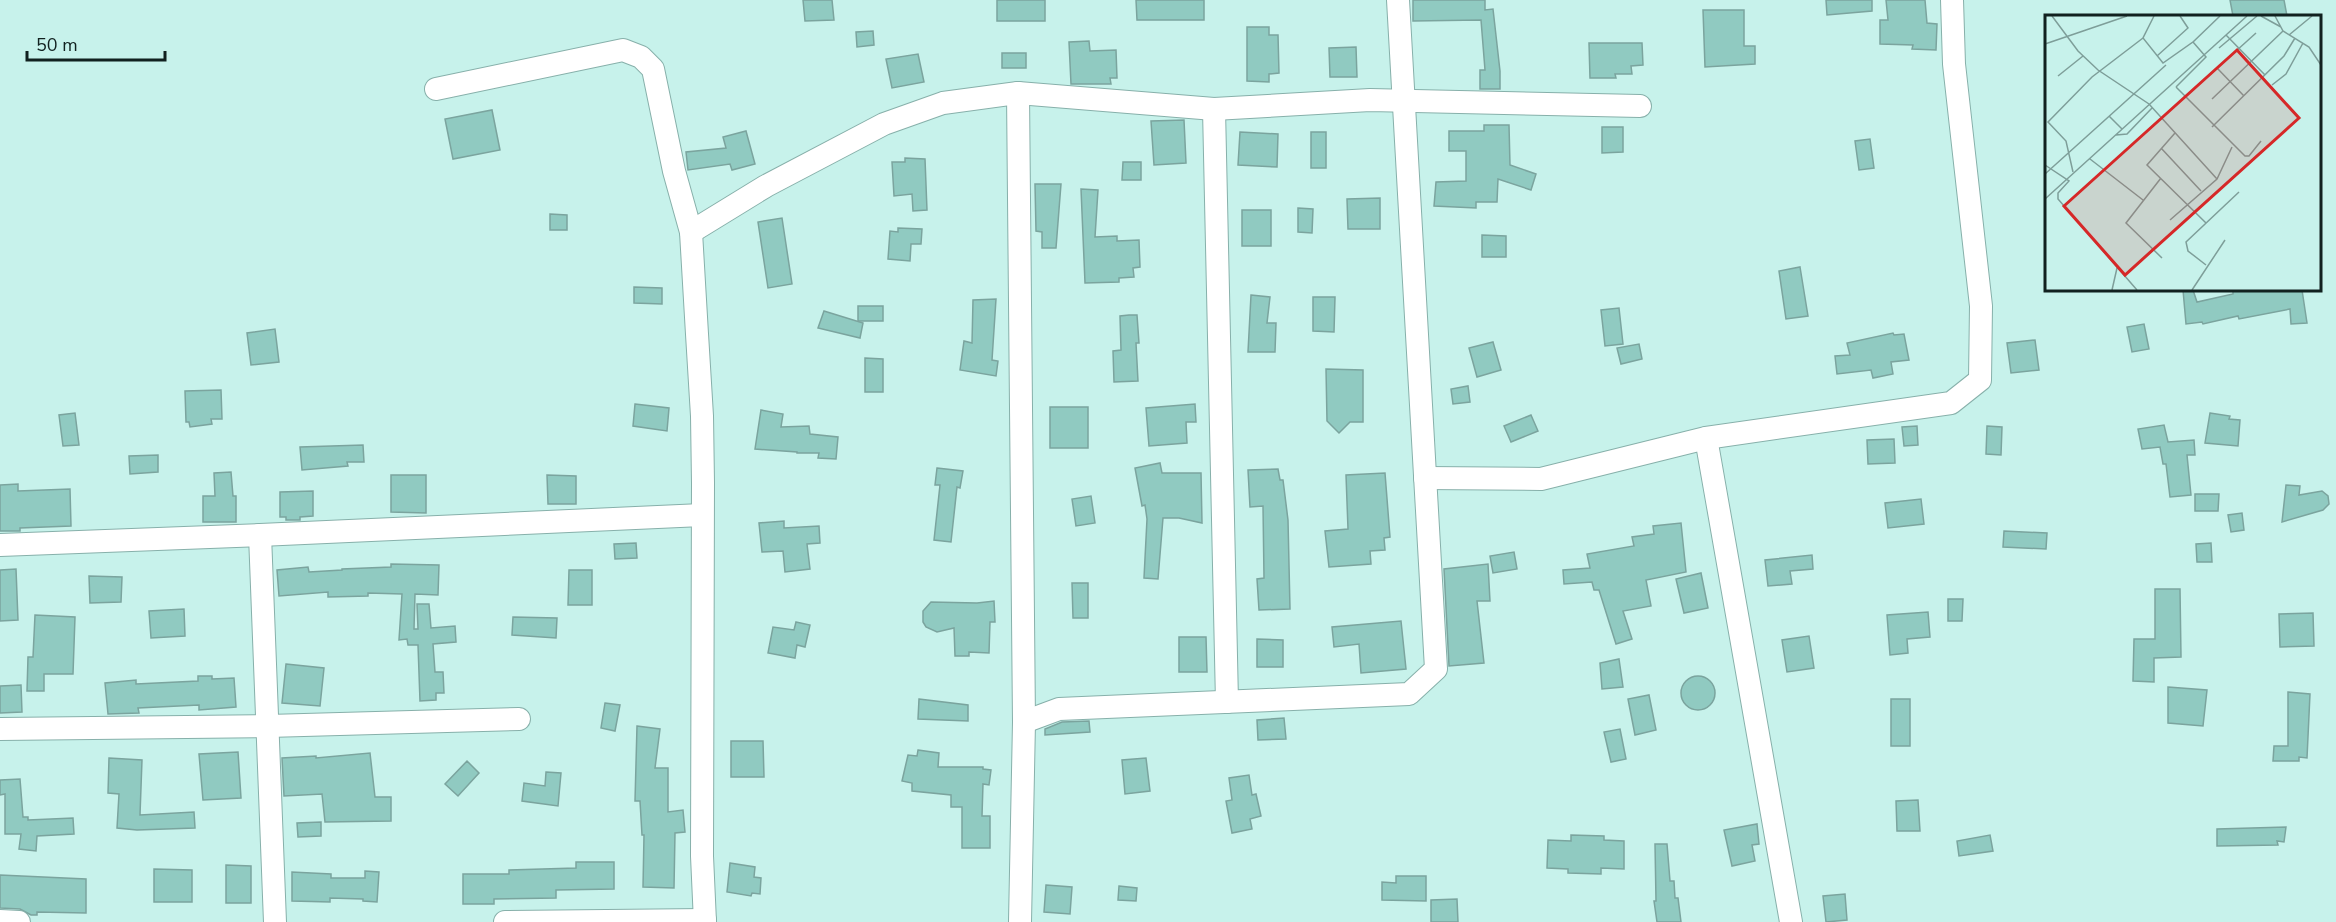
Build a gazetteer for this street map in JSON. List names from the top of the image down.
{
  "scale_bar": "50 m"
}
